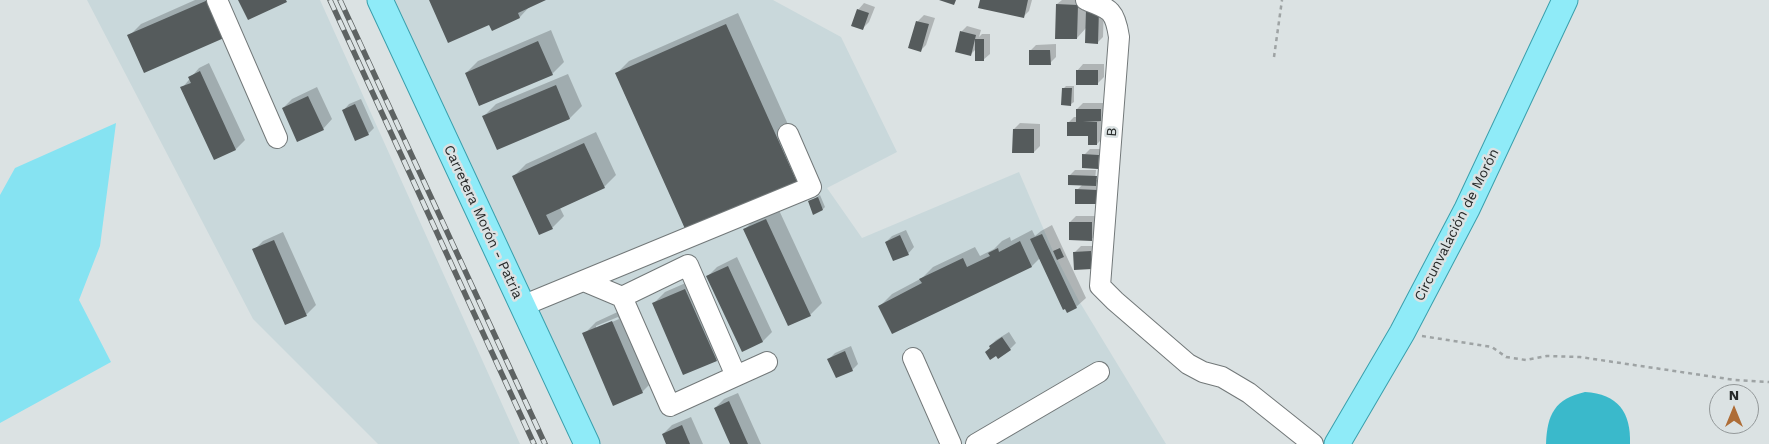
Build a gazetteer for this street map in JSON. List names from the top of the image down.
{
  "streets": {
    "main road": ["Carretera Morón - Patria", "Circunvalación de Morón"],
    "street": ["B"]
  },
  "north": "top"
}
